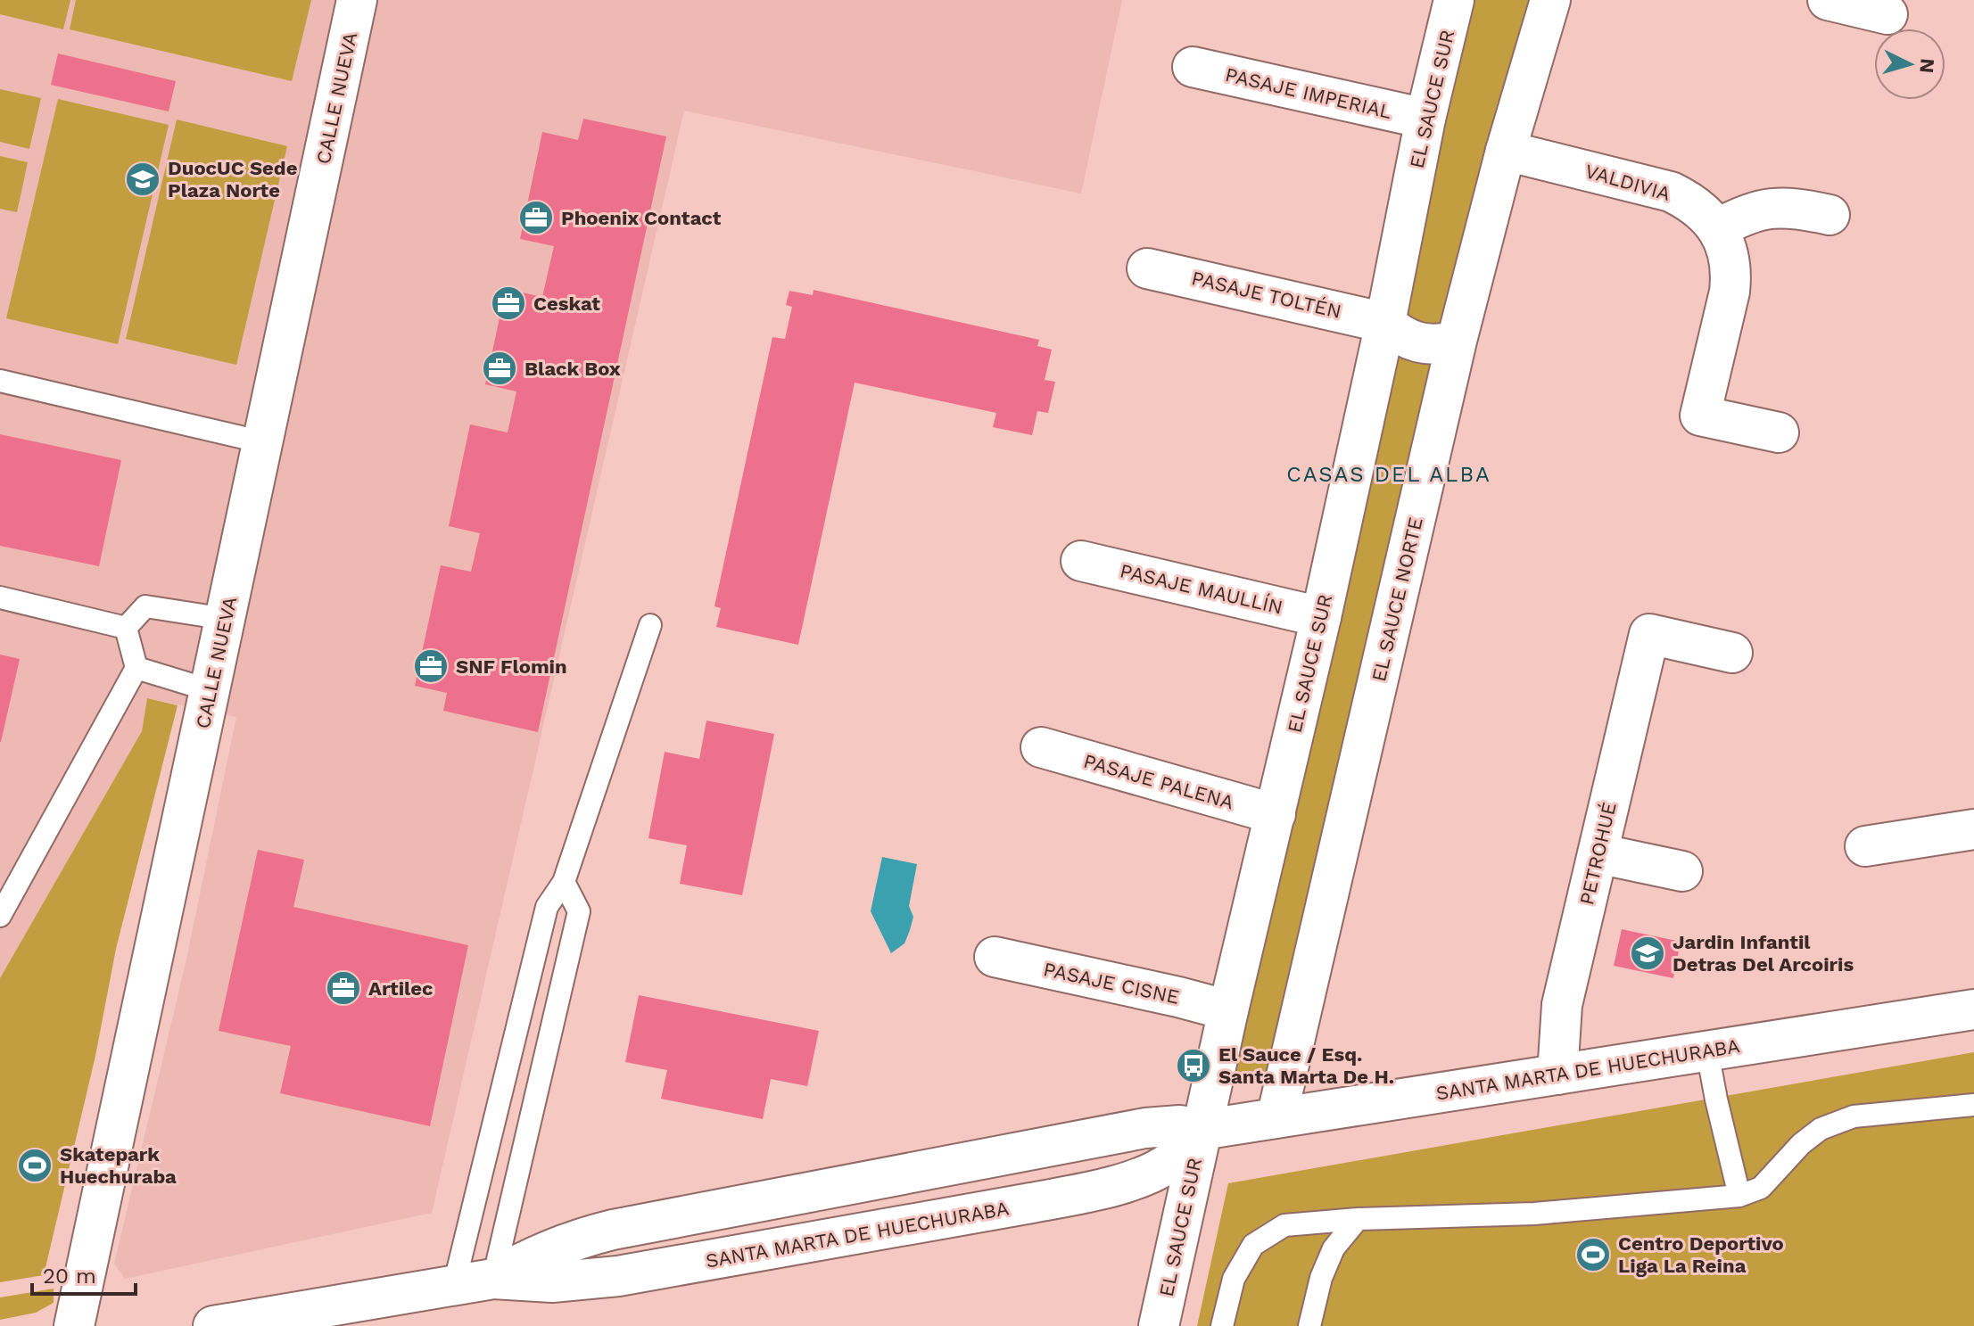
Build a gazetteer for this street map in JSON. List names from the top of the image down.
{
  "streets": {
    "street": [
      "PASAJE IMPERIAL",
      "CALLE NUEVA",
      "EL SAUCE SUR",
      "VALDIVIA",
      "PASAJE TOLTÉN",
      "PASAJE MAULLÍN",
      "EL SAUCE NORTE",
      "PASAJE PALENA",
      "PETROHUÉ",
      "PASAJE CISNE",
      "SANTA MARTA DE HUECHURABA"
    ]
  },
  "crossings": [
    ["PASAJE IMPERIAL", "EL SAUCE SUR"],
    ["EL SAUCE SUR", "PASAJE TOLTÉN"],
    ["EL SAUCE SUR", "PASAJE MAULLÍN"],
    ["EL SAUCE SUR", "PASAJE PALENA"],
    ["EL SAUCE SUR", "PASAJE CISNE"],
    ["EL SAUCE SUR", "SANTA MARTA DE HUECHURABA"],
    ["VALDIVIA", "EL SAUCE NORTE"],
    ["PASAJE TOLTÉN", "EL SAUCE NORTE"],
    ["EL SAUCE NORTE", "SANTA MARTA DE HUECHURABA"],
    ["PETROHUÉ", "SANTA MARTA DE HUECHURABA"]
  ],
  "districts": ["CASAS DEL ALBA"],
  "places": {
    "school or university": ["DuocUC Sede Plaza Norte", "Jardin Infantil Detras Del Arcoiris"],
    "office": [
      "Phoenix Contact",
      "Ceskat",
      "Black Box",
      "SNF Flomin",
      "Artilec"
    ],
    "bus stop": ["El Sauce / Esq. Santa Marta De H."],
    "sports": ["Skatepark Huechuraba", "Centro Deportivo Liga La Reina"]
  },
  "scale_bar": "20 m",
  "north": "right"
}
